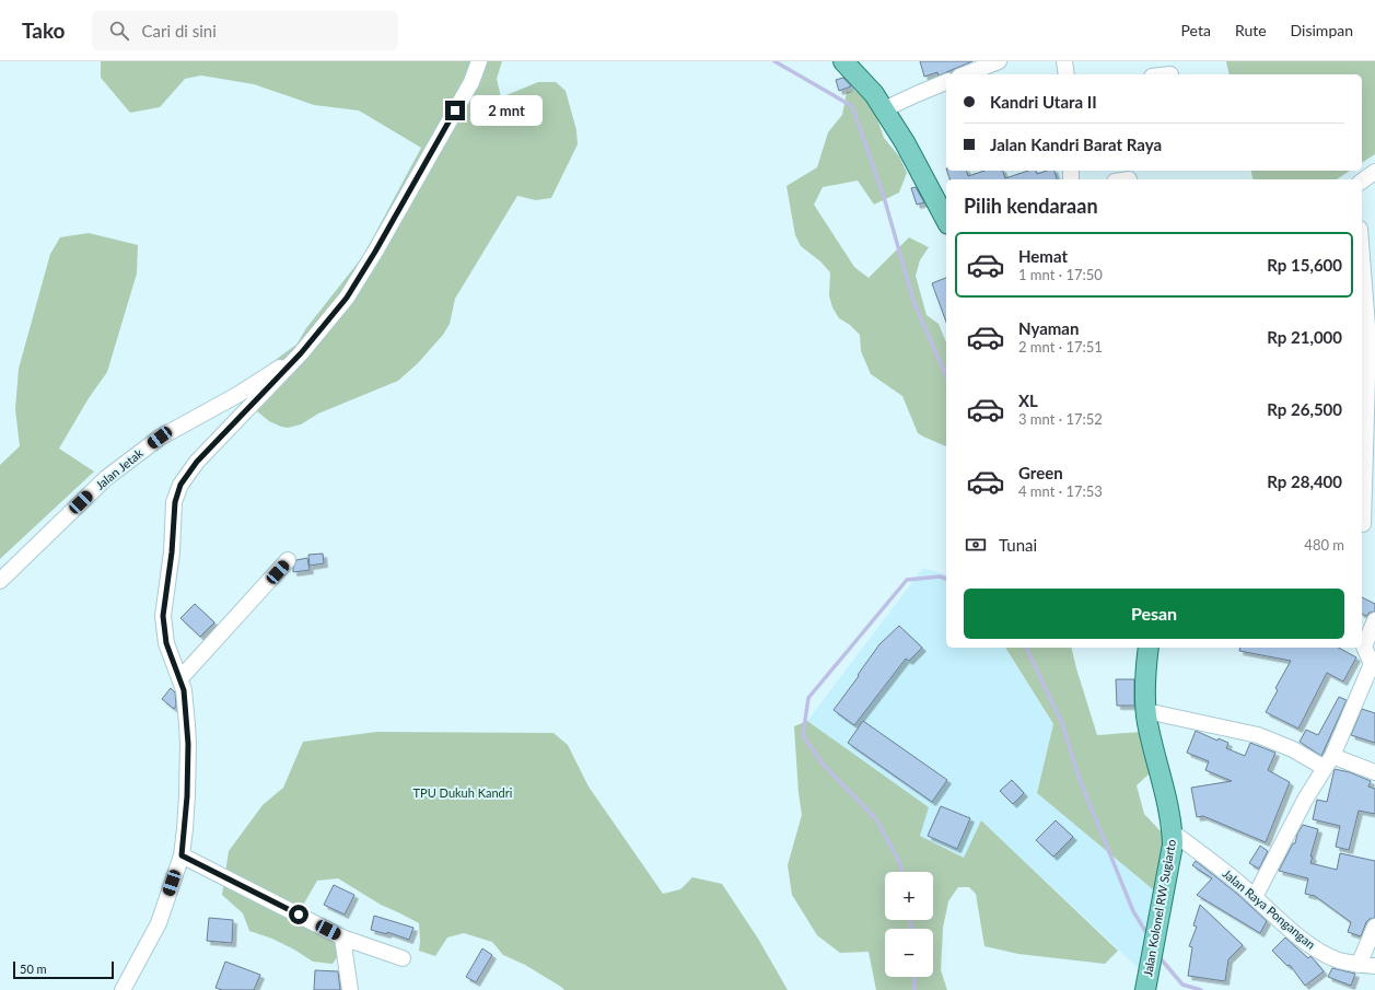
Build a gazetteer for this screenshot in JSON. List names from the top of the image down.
{
  "streets": {
    "main road": ["Jalan Kolonel RW Sugiarto"],
    "street": ["Jalan Jetak", "Jalan Raya Pongangan"]
  },
  "crossings": [
    ["Jalan Kolonel RW Sugiarto", "Jalan Raya Pongangan"]
  ],
  "parks": ["TPU Dukuh Kandri"],
  "scale_bar": "50 m",
  "page": {
    "header": "Tako",
    "search": "Cari di sini",
    "nav": ["Peta", "Rute", "Disimpan"],
    "banner": ["Kandri Utara II", "Jalan Kandri Barat Raya"],
    "bubble": "2 mnt",
    "heading": "Pilih kendaraan",
    "list": [
      {
        "name": "Hemat",
        "note": "1 mnt · 17:50",
        "value": "Rp 15,600"
      },
      {
        "name": "Nyaman",
        "note": "2 mnt · 17:51",
        "value": "Rp 21,000"
      },
      {
        "name": "XL",
        "note": "3 mnt · 17:52",
        "value": "Rp 26,500"
      },
      {
        "name": "Green",
        "note": "4 mnt · 17:53",
        "value": "Rp 28,400"
      }
    ],
    "pay": ["Tunai", "480 m"],
    "buttons": "Pesan",
    "map_buttons": ["+", "−"],
    "scale": "50 m"
  }
}
